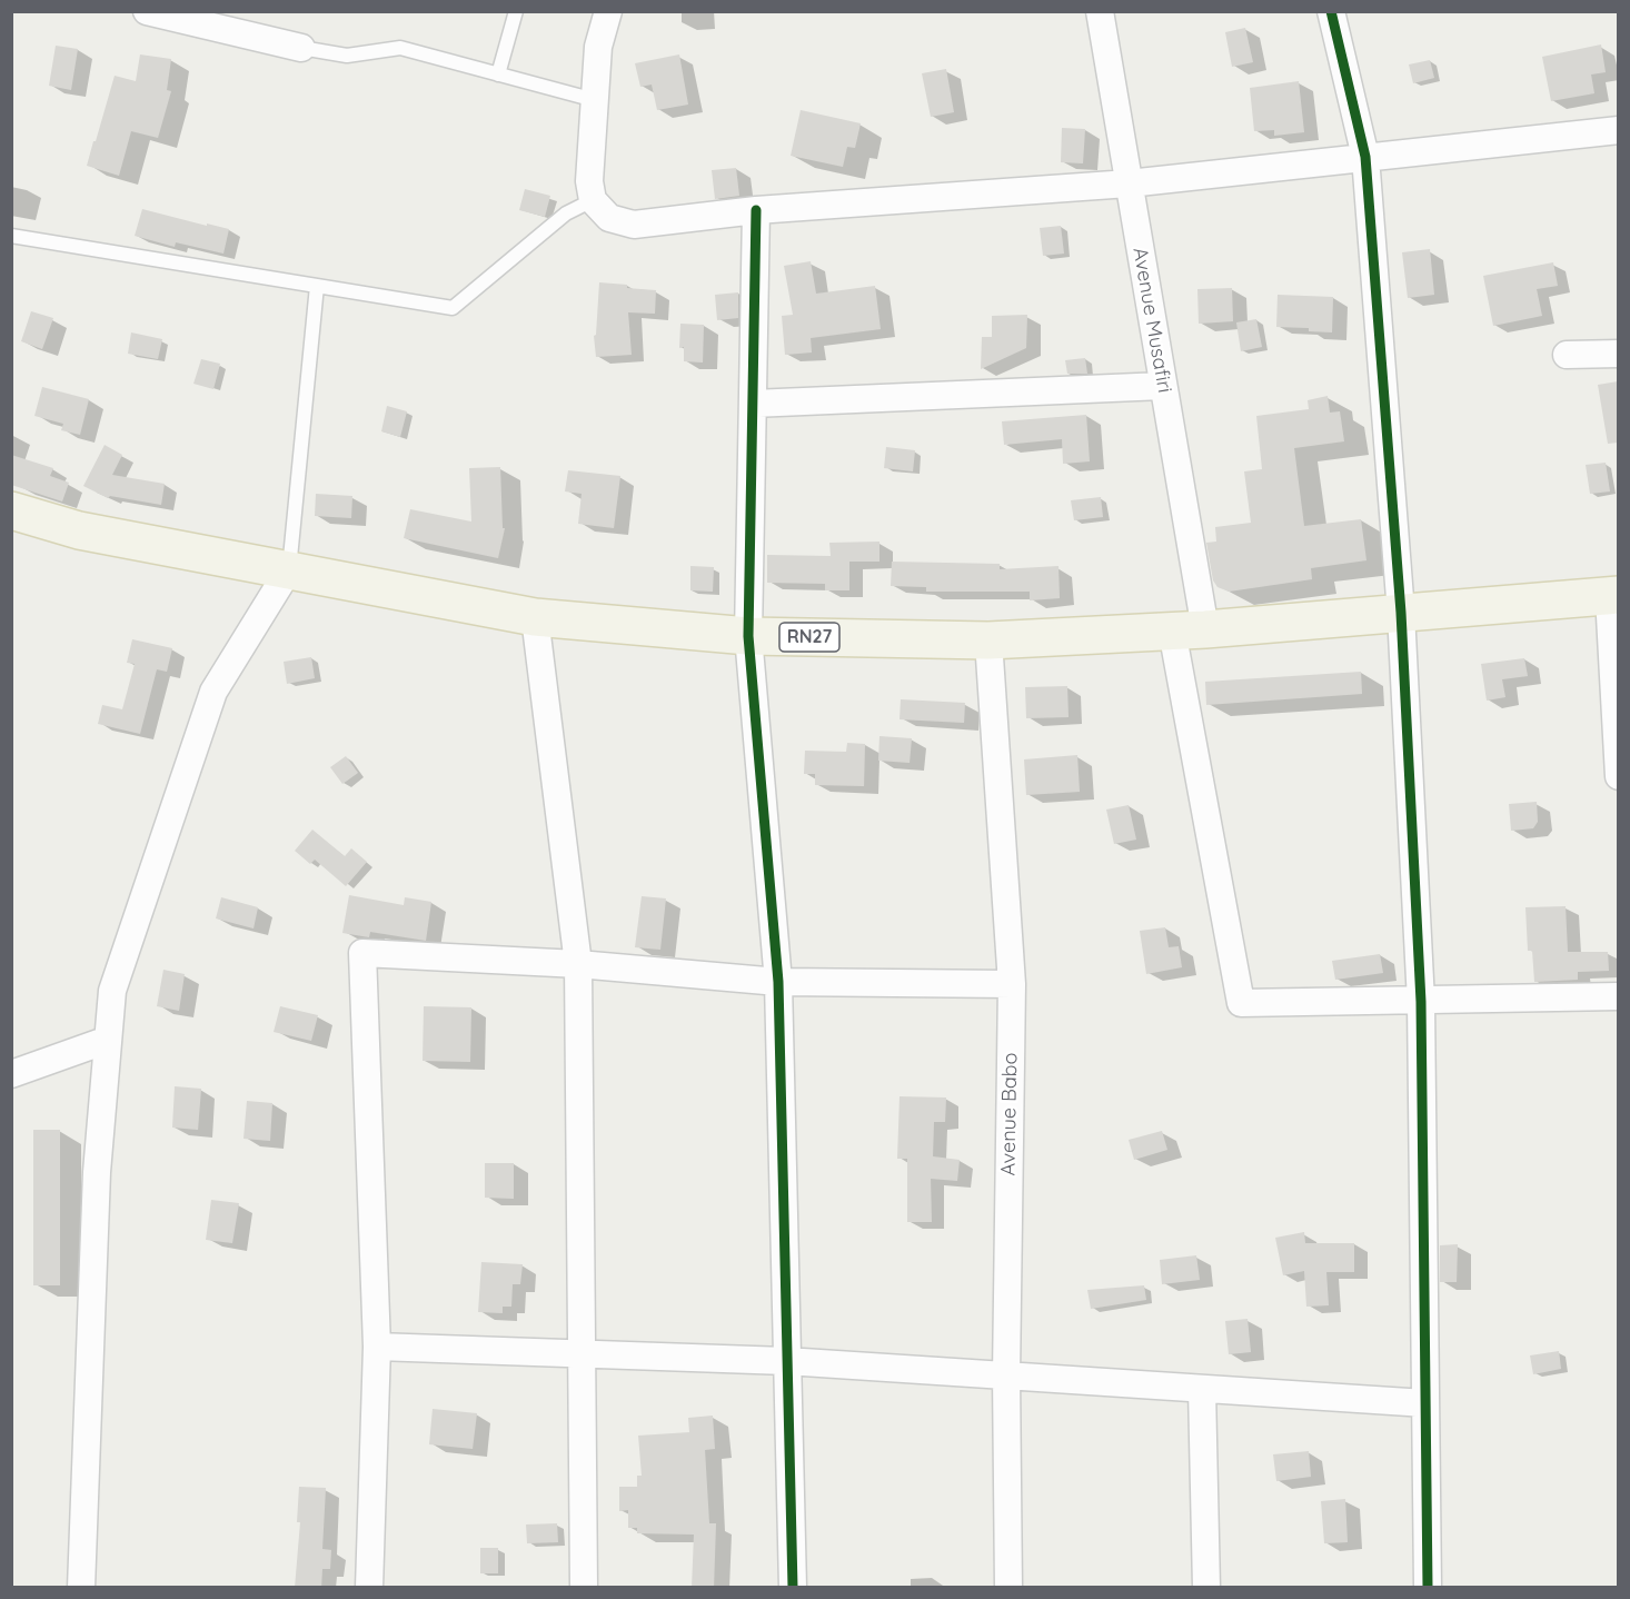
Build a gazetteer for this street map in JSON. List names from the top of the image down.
{
  "streets": {
    "main road": ["RN27"],
    "street": ["Avenue Musafiri", "Avenue Babo"]
  },
  "crossings": [
    ["Avenue Musafiri", "RN27"],
    ["RN27", "Avenue Babo"]
  ]
}
